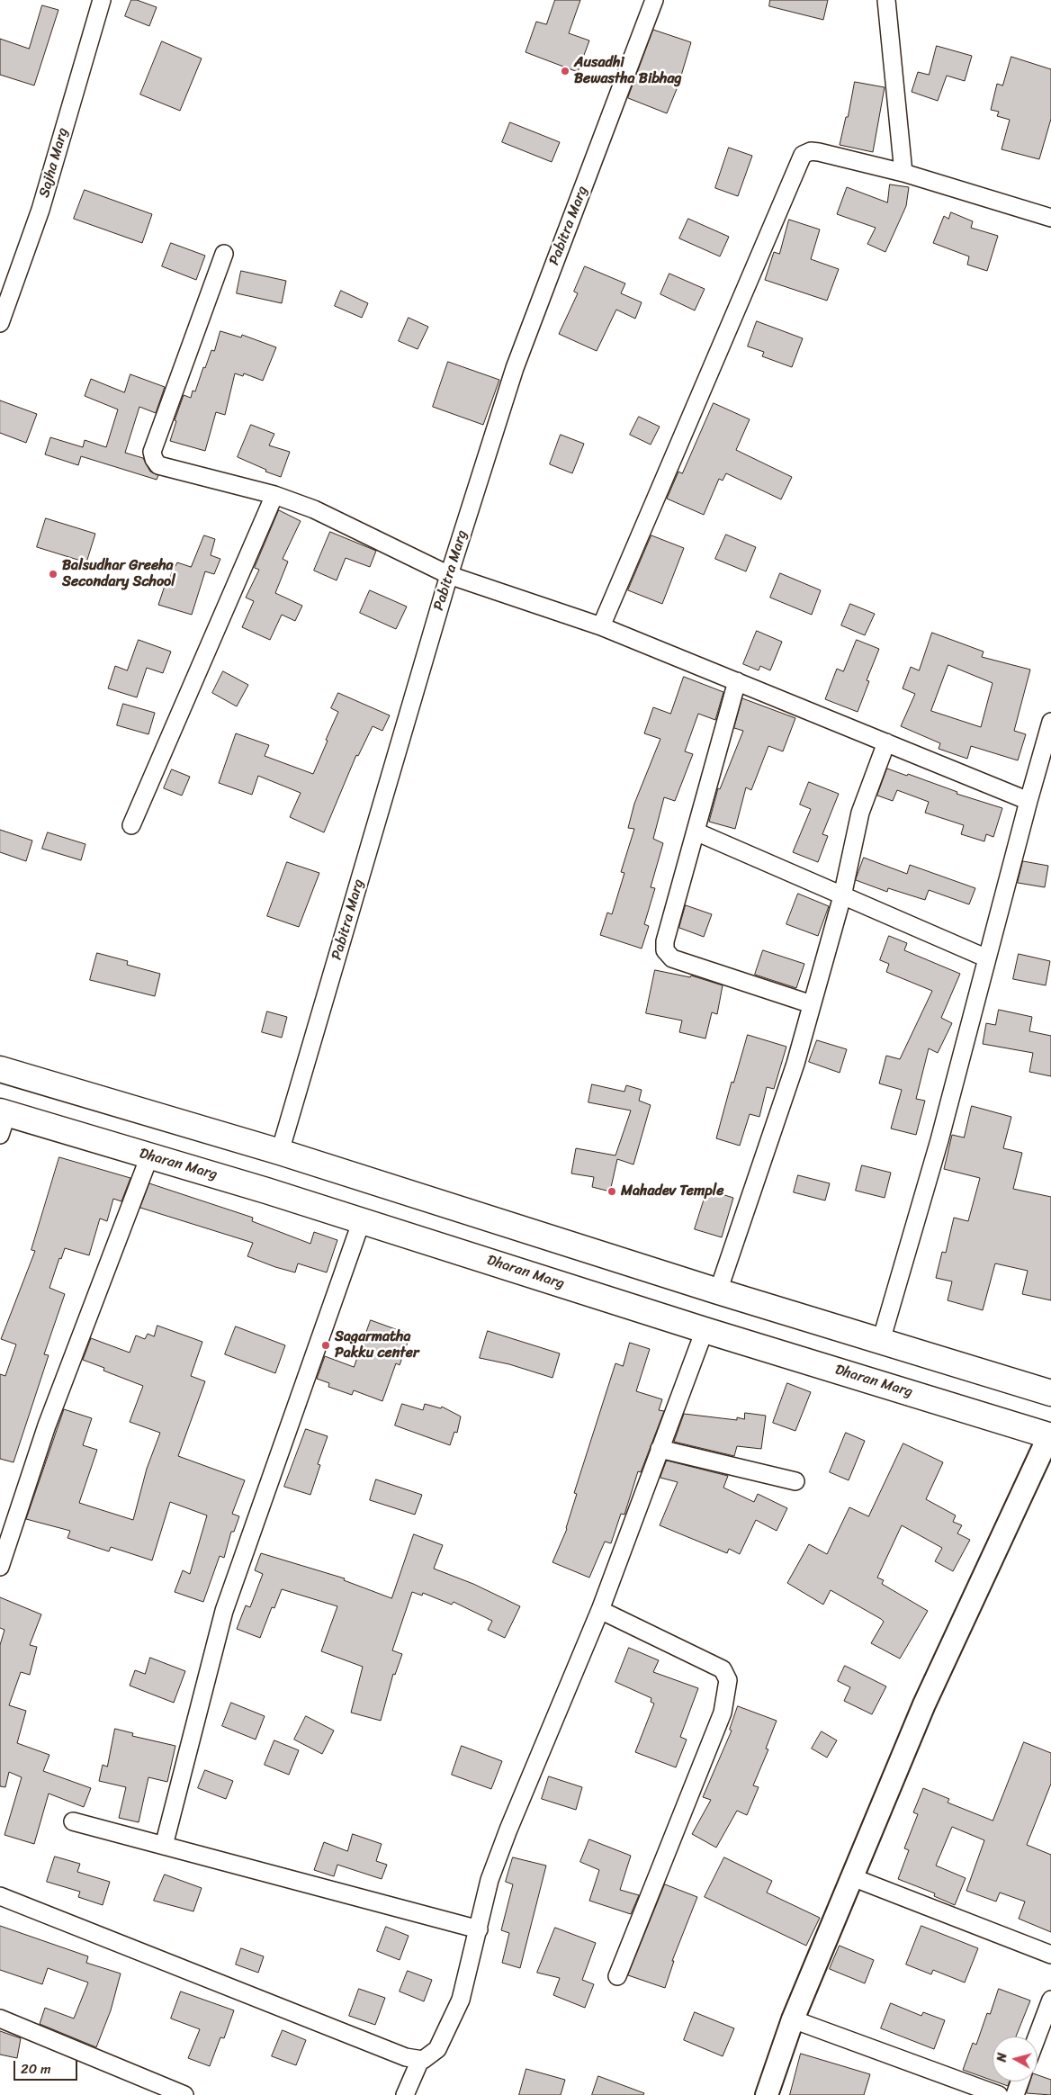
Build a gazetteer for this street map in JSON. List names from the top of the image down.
{
  "streets": {
    "main road": ["Dharan Marg"],
    "street": ["Sajha Marg", "Pabitra Marg"]
  },
  "places": [
    "Ausadhi Bewastha Bibhag",
    "Balsudhar Greeha Secondary School",
    "Mahadev Temple",
    "Sagarmatha Pakku center"
  ],
  "scale_bar": "20 m",
  "north": "left"
}
